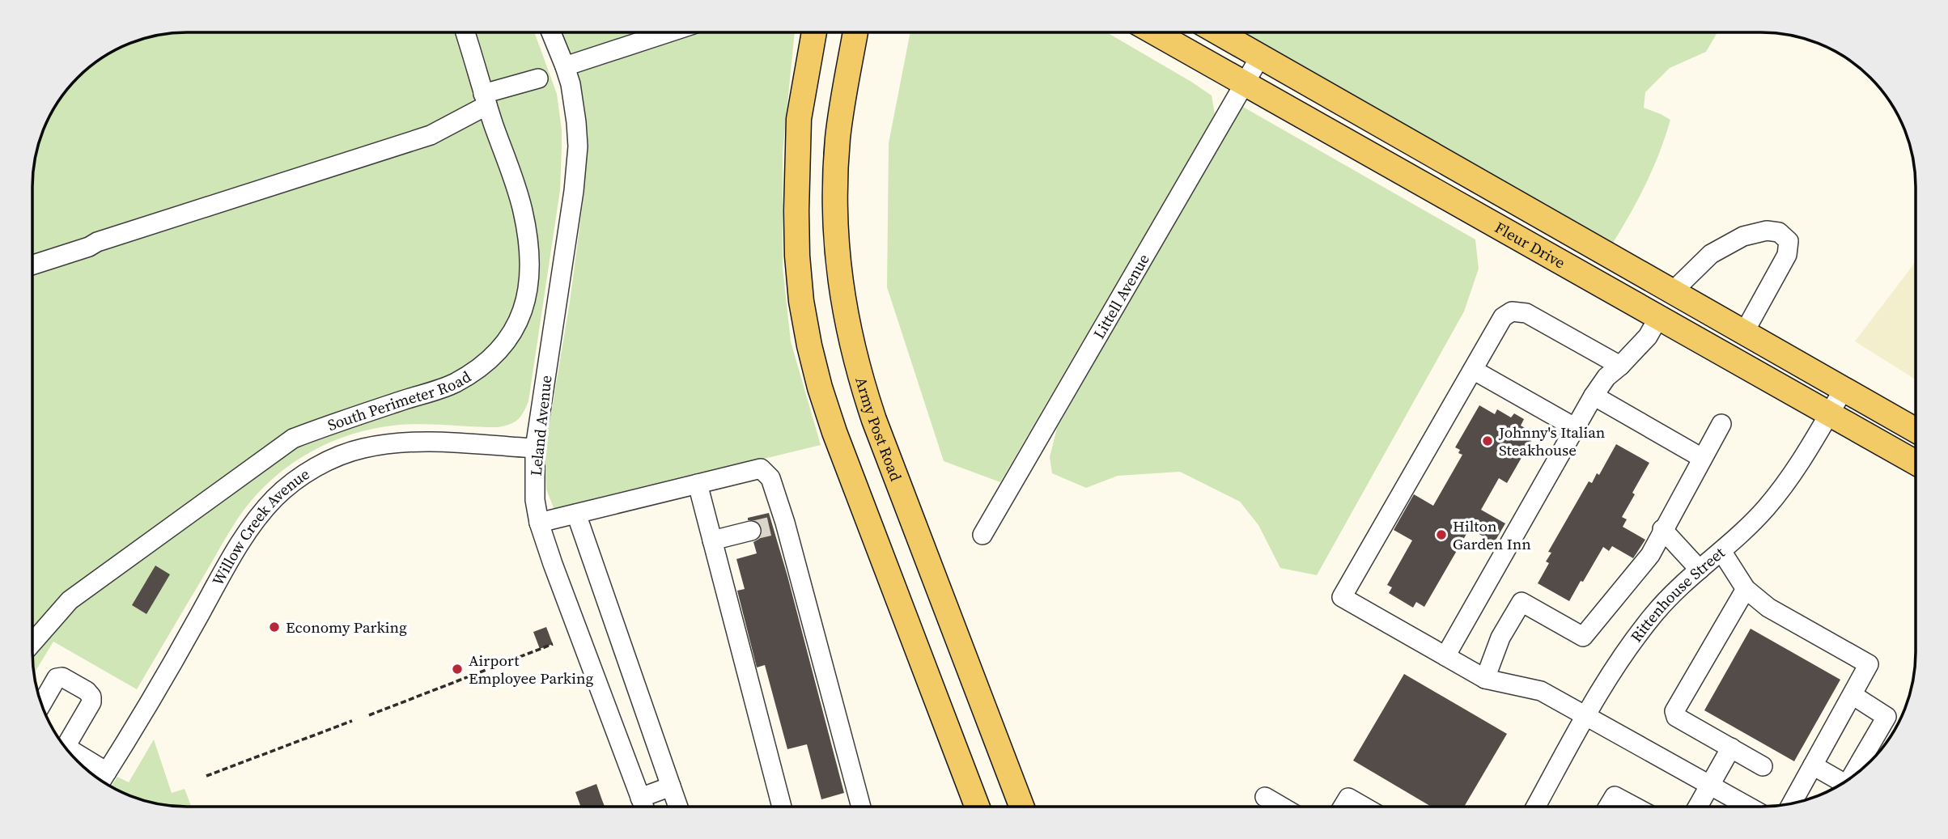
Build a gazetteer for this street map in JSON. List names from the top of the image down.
{
  "streets": {
    "main road": ["Fleur Drive", "Army Post Road"],
    "street": [
      "Littell Avenue",
      "South Perimeter Road",
      "Leland Avenue",
      "Willow Creek Avenue",
      "Rittenhouse Street"
    ]
  },
  "crossings": [
    ["Fleur Drive", "Littell Avenue"],
    ["Fleur Drive", "Rittenhouse Street"],
    ["Leland Avenue", "Willow Creek Avenue"]
  ],
  "places": [
    "Johnny's Italian Steakhouse",
    "Hilton Garden Inn",
    "Economy Parking",
    "Airport Employee Parking"
  ]
}
